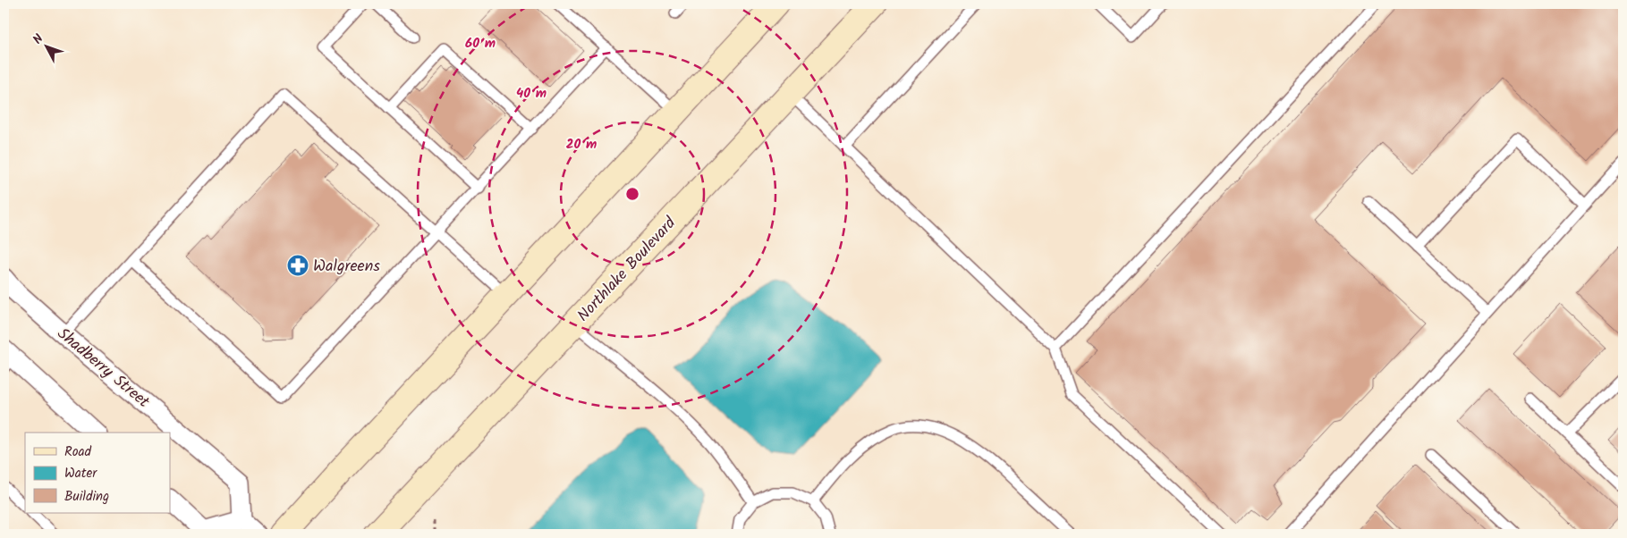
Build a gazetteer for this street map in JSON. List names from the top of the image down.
{
  "streets": {
    "main road": ["Northlake Boulevard"],
    "street": ["Shadberry Street"]
  },
  "places": {
    "pharmacy": ["Walgreens"]
  },
  "legend": ["Road", "Water", "Building"],
  "north": "top left",
  "rings": ["60 m", "40 m", "20 m"]
}
